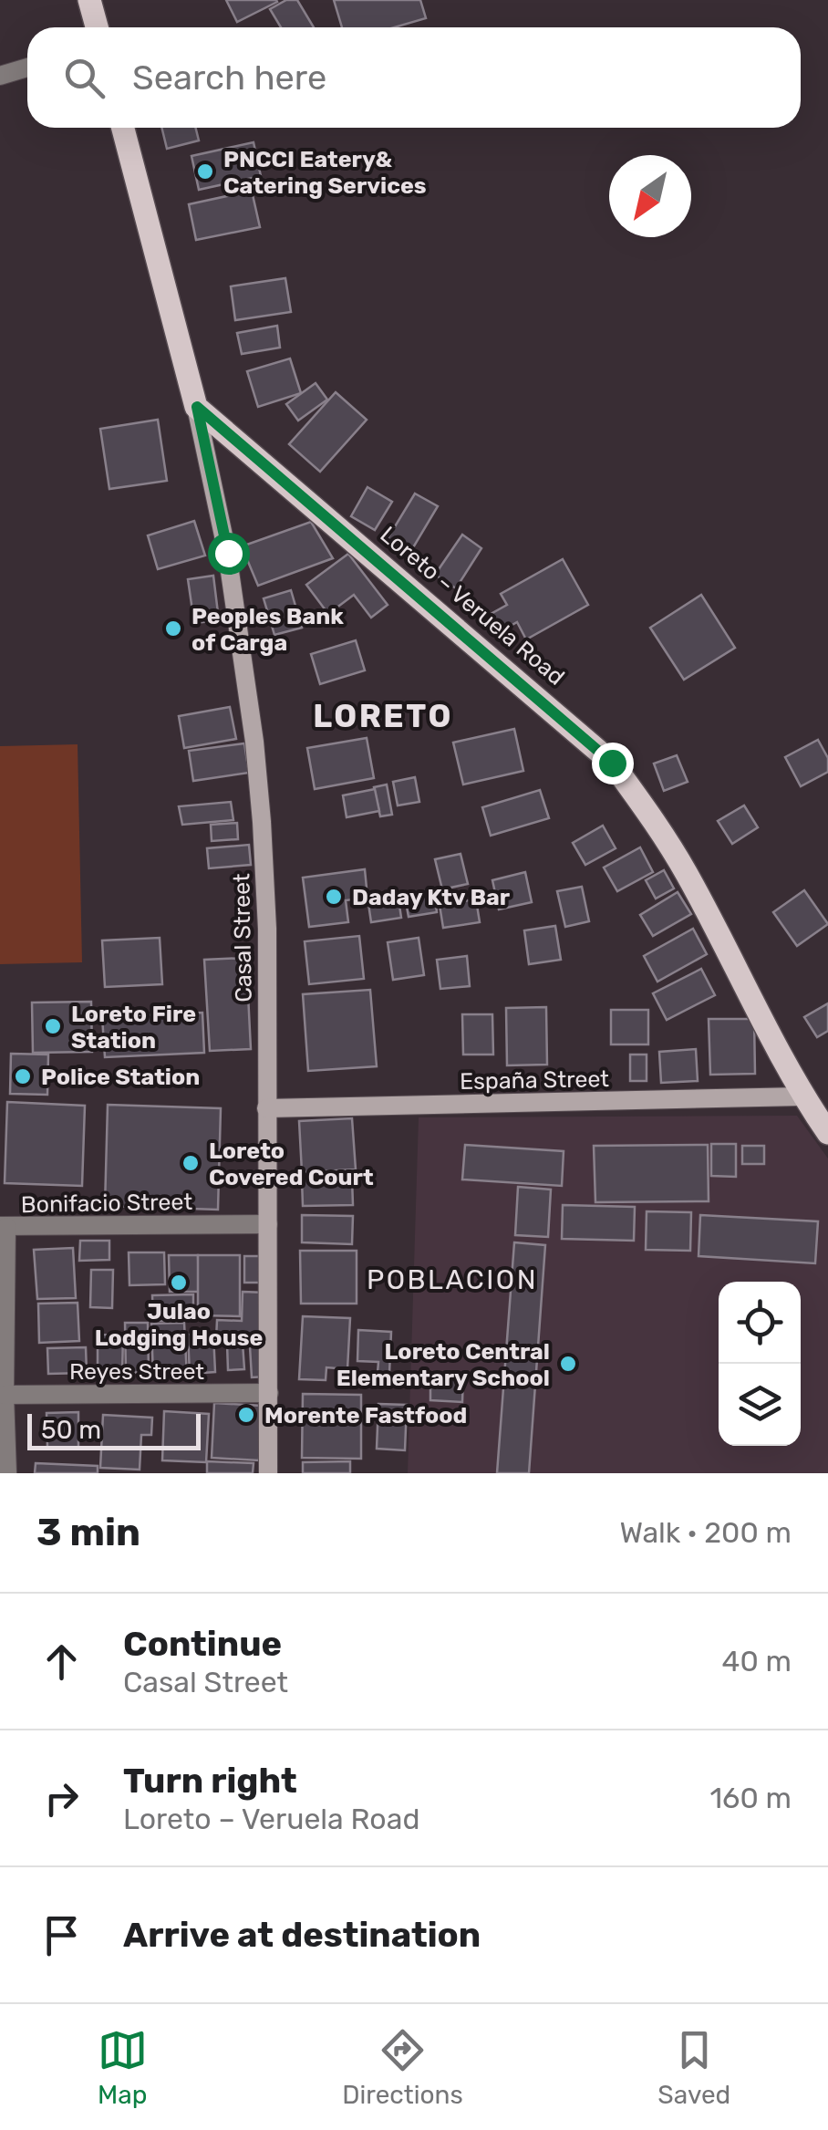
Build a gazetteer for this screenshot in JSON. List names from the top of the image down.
{
  "streets": {
    "main road": ["Loreto – Veruela Road"],
    "street": [
      "Casal Street",
      "España Street",
      "Bonifacio Street",
      "Reyes Street"
    ]
  },
  "crossings": [
    ["Loreto – Veruela Road", "Casal Street"],
    ["Loreto – Veruela Road", "España Street"],
    ["Casal Street", "España Street"],
    ["Casal Street", "Bonifacio Street"],
    ["Casal Street", "Reyes Street"]
  ],
  "districts": ["LORETO", "POBLACION"],
  "places": [
    "PNCCI Eatery& Catering Services",
    "Peoples Bank of Carga",
    "Daday Ktv Bar",
    "Loreto Fire Station",
    "Police Station",
    "Loreto Covered Court",
    "Julao Lodging House",
    "Loreto Central Elementary School",
    "Morente Fastfood"
  ],
  "scale_bar": "50 m",
  "north": "bottom left",
  "page": {
    "search": "Search here",
    "scale": "50 m",
    "heading": ["3 min", "Walk · 200 m"],
    "list": [
      ["Continue", "Casal Street", "40 m"],
      ["Turn right", "Loreto – Veruela Road", "160 m"],
      "Arrive at destination"
    ],
    "nav": ["Map", "Directions", "Saved"]
  }
}
